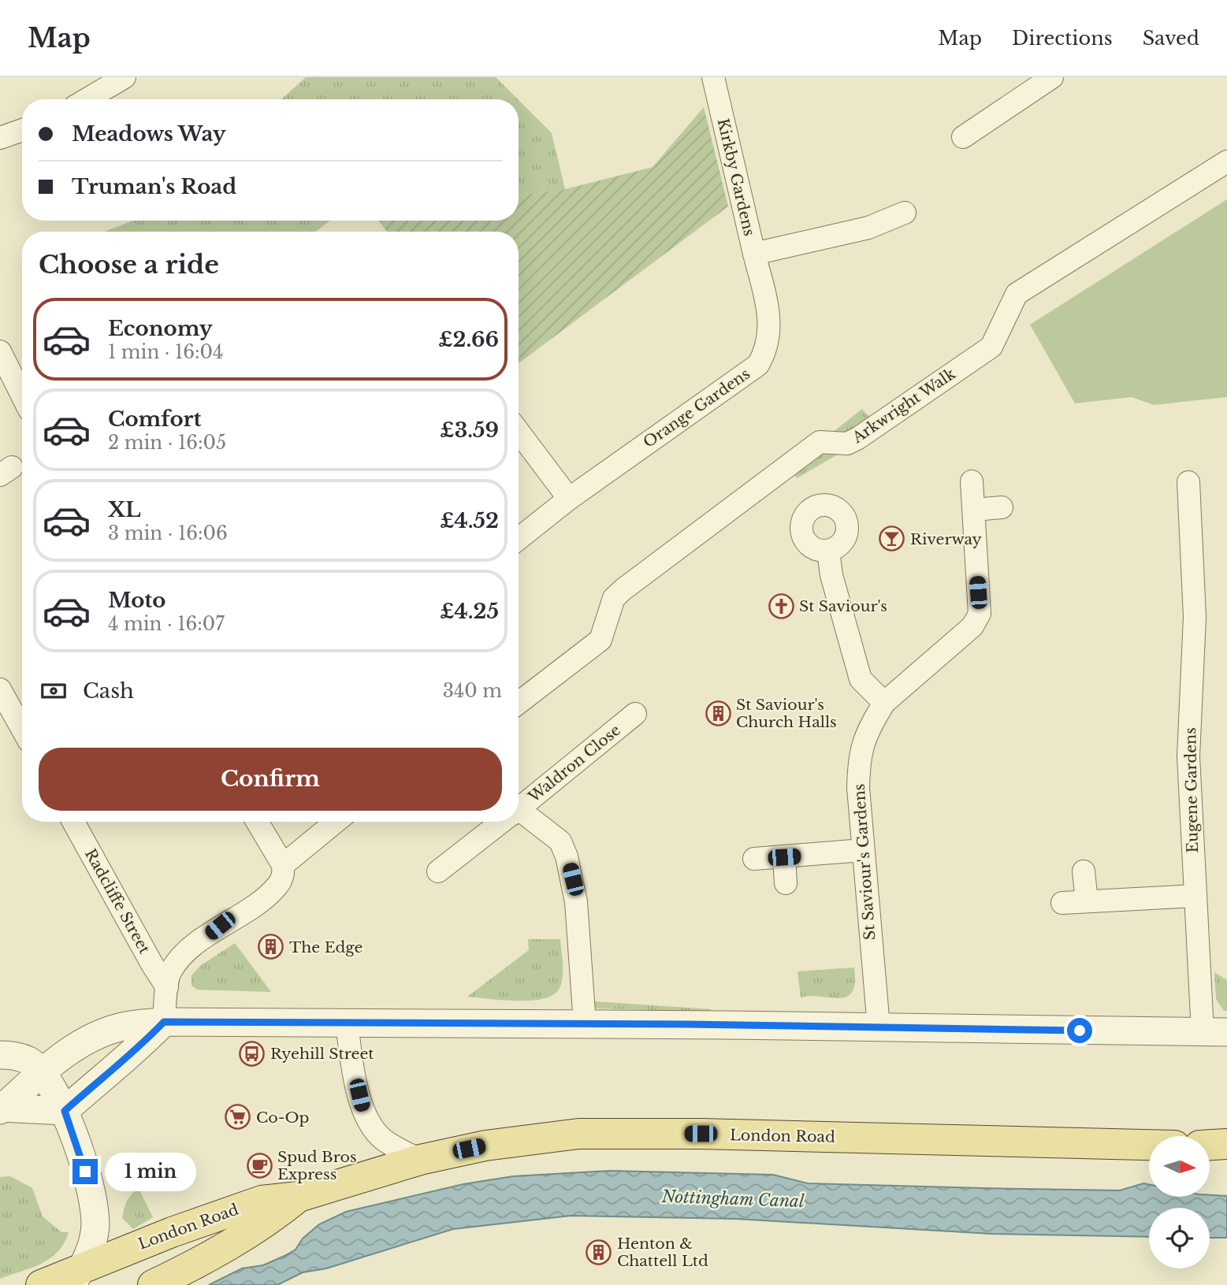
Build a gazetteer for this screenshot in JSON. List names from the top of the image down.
{
  "streets": {
    "main road": ["London Road"],
    "street": [
      "Kirkby Gardens",
      "Arkwright Walk",
      "Orange Gardens",
      "Waldron Close",
      "Eugene Gardens",
      "St Saviour's Gardens",
      "Radcliffe Street"
    ]
  },
  "crossings": [
    ["Kirkby Gardens", "Orange Gardens"]
  ],
  "water": ["Nottingham Canal"],
  "places": {
    "bar": ["Riverway"],
    "church": ["St Saviour's"],
    "building": ["St Saviour's Church Halls", "The Edge", "Henton & Chattell Ltd"],
    "bus stop": ["Ryehill Street"],
    "supermarket": ["Co-Op"],
    "cafe": ["Spud Bros Express"]
  },
  "north": "right",
  "page": {
    "header": "Map",
    "nav": ["Map", "Directions", "Saved"],
    "banner": ["Meadows Way", "Truman's Road"],
    "heading": "Choose a ride",
    "list": [
      {
        "name": "Economy",
        "note": "1 min · 16:04",
        "value": "£2.66"
      },
      {
        "name": "Comfort",
        "note": "2 min · 16:05",
        "value": "£3.59"
      },
      {
        "name": "XL",
        "note": "3 min · 16:06",
        "value": "£4.52"
      },
      {
        "name": "Moto",
        "note": "4 min · 16:07",
        "value": "£4.25"
      }
    ],
    "pay": ["Cash", "340 m"],
    "buttons": "Confirm",
    "bubble": "1 min"
  }
}
